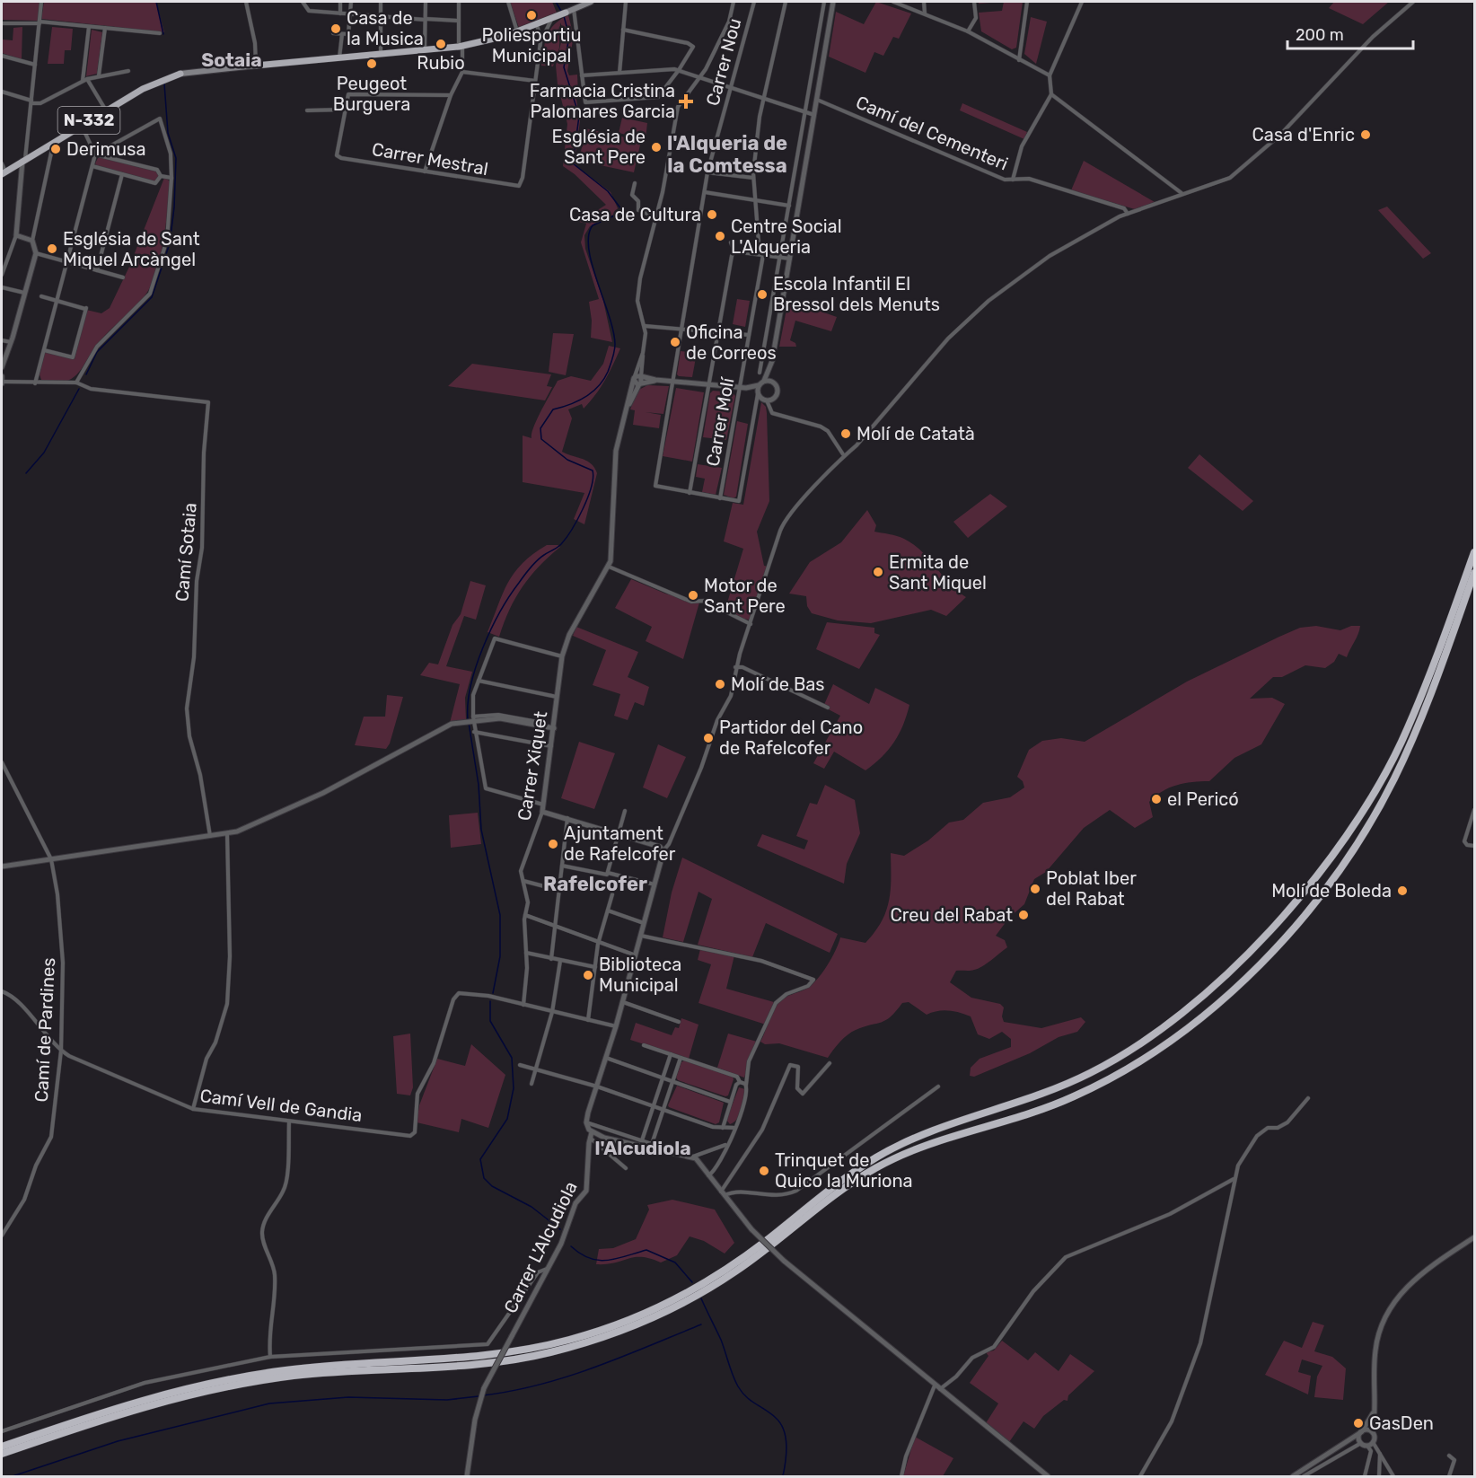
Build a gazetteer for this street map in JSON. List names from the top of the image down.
{
  "streets": {
    "highway": ["N-332"],
    "street": [
      "Carrer Nou",
      "Camí del Cementeri",
      "Carrer Mestral",
      "Carrer Molí",
      "Camí Sotaia",
      "Carrer Xiquet",
      "Camí de Pardines",
      "Camí Vell de Gandia",
      "Carrer L'Alcudiola"
    ]
  },
  "crossings": [
    ["Carrer Xiquet", "Camí Vell de Gandia"],
    ["Camí de Pardines", "Camí Vell de Gandia"]
  ],
  "districts": [
    "Sotaia",
    "l'Alqueria de la Comtessa",
    "Rafelcofer",
    "l'Alcudiola"
  ],
  "places": {
    "other": [
      "Poliesportiu Municipal",
      "Casa de la Musica",
      "Rubio",
      "Peugeot Burguera",
      "Casa d'Enric",
      "Església de Sant Pere",
      "Derimusa",
      "Casa de Cultura",
      "Centre Social L'Alqueria",
      "Església de Sant Miquel Arcàngel",
      "Escola Infantil El Bressol dels Menuts",
      "Oficina de Correos",
      "Molí de Catatà",
      "Ermita de Sant Miquel",
      "Motor de Sant Pere",
      "Molí de Bas",
      "Partidor del Cano de Rafelcofer",
      "el Pericó",
      "Ajuntament de Rafelcofer",
      "Poblat Iber del Rabat",
      "Molí de Boleda",
      "Creu del Rabat",
      "Biblioteca Municipal",
      "Trinquet de Quico la Muriona",
      "GasDen"
    ],
    "health": ["Farmacia Cristina Palomares Garcia"]
  },
  "scale_bar": "200 m"
}
